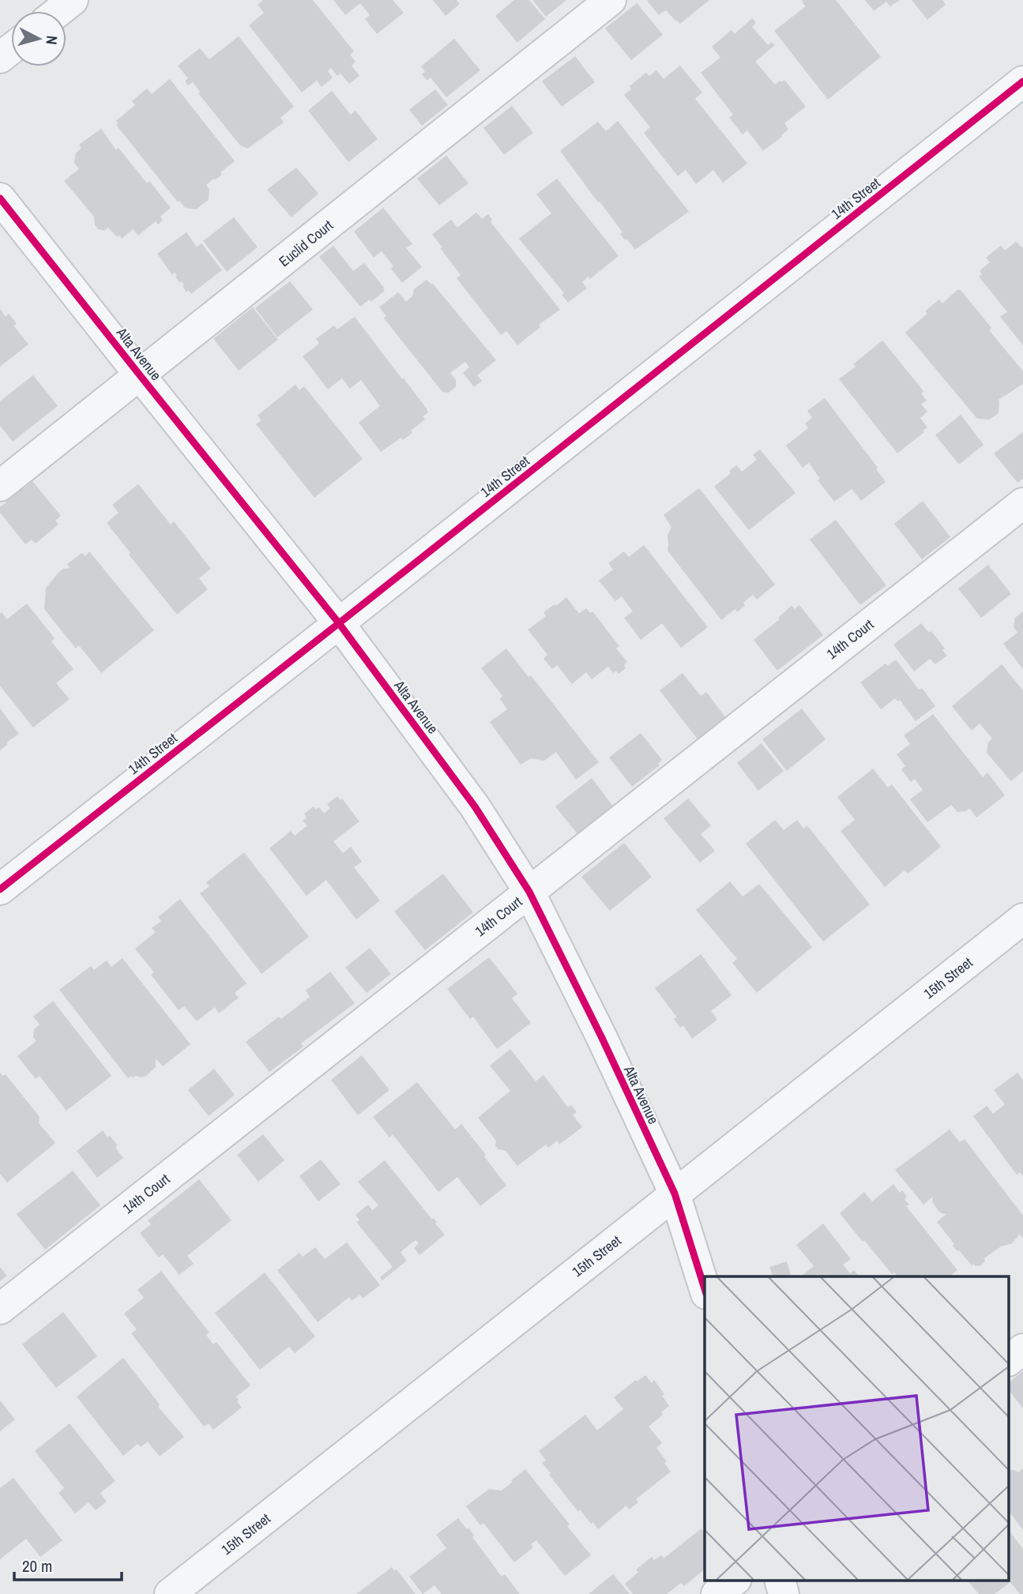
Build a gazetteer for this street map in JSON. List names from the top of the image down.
{
  "streets": {
    "street": [
      "14th Street",
      "Euclid Court",
      "Alta Avenue",
      "14th Court",
      "15th Street"
    ]
  },
  "crossings": [
    ["14th Street", "Alta Avenue"],
    ["Euclid Court", "Alta Avenue"],
    ["Alta Avenue", "14th Court"],
    ["Alta Avenue", "15th Street"]
  ],
  "scale_bar": "20 m",
  "north": "right"
}
